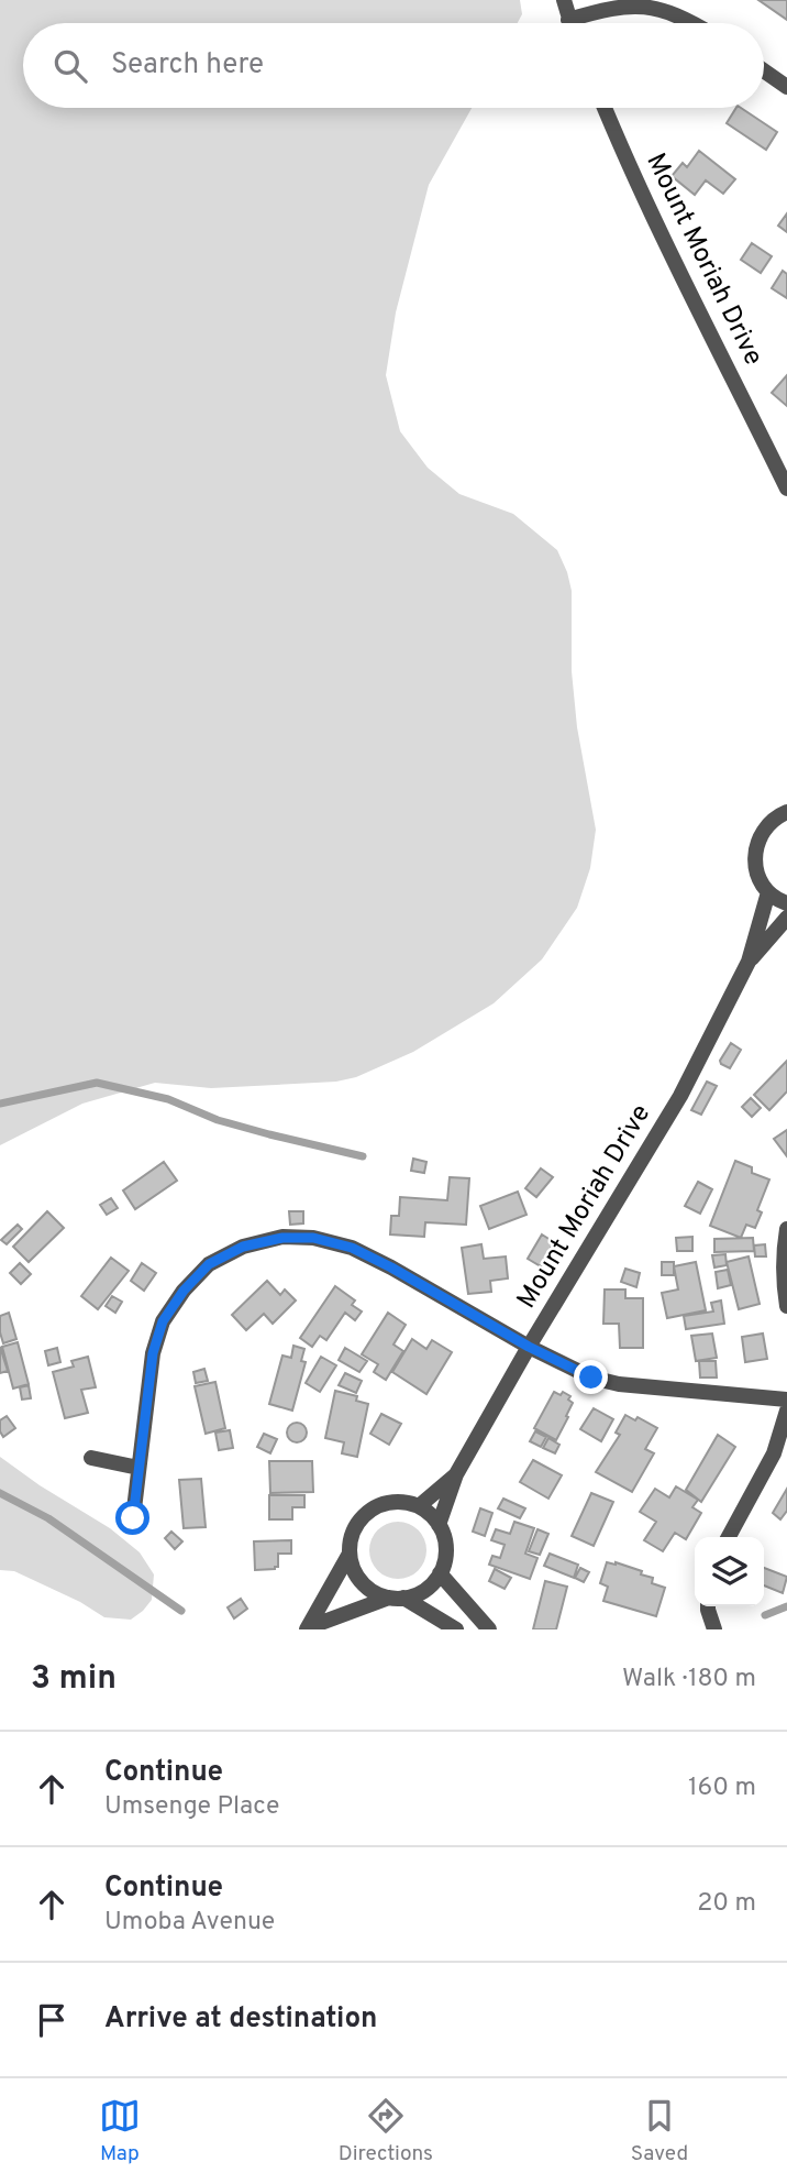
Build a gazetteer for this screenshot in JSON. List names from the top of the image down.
{
  "streets": {
    "street": ["Mount Moriah Drive"]
  },
  "page": {
    "search": "Search here",
    "heading": ["3 min", "Walk · 180 m"],
    "list": [
      ["Continue", "Umsenge Place", "160 m"],
      ["Continue", "Umoba Avenue", "20 m"],
      "Arrive at destination"
    ],
    "nav": ["Map", "Directions", "Saved"]
  }
}
